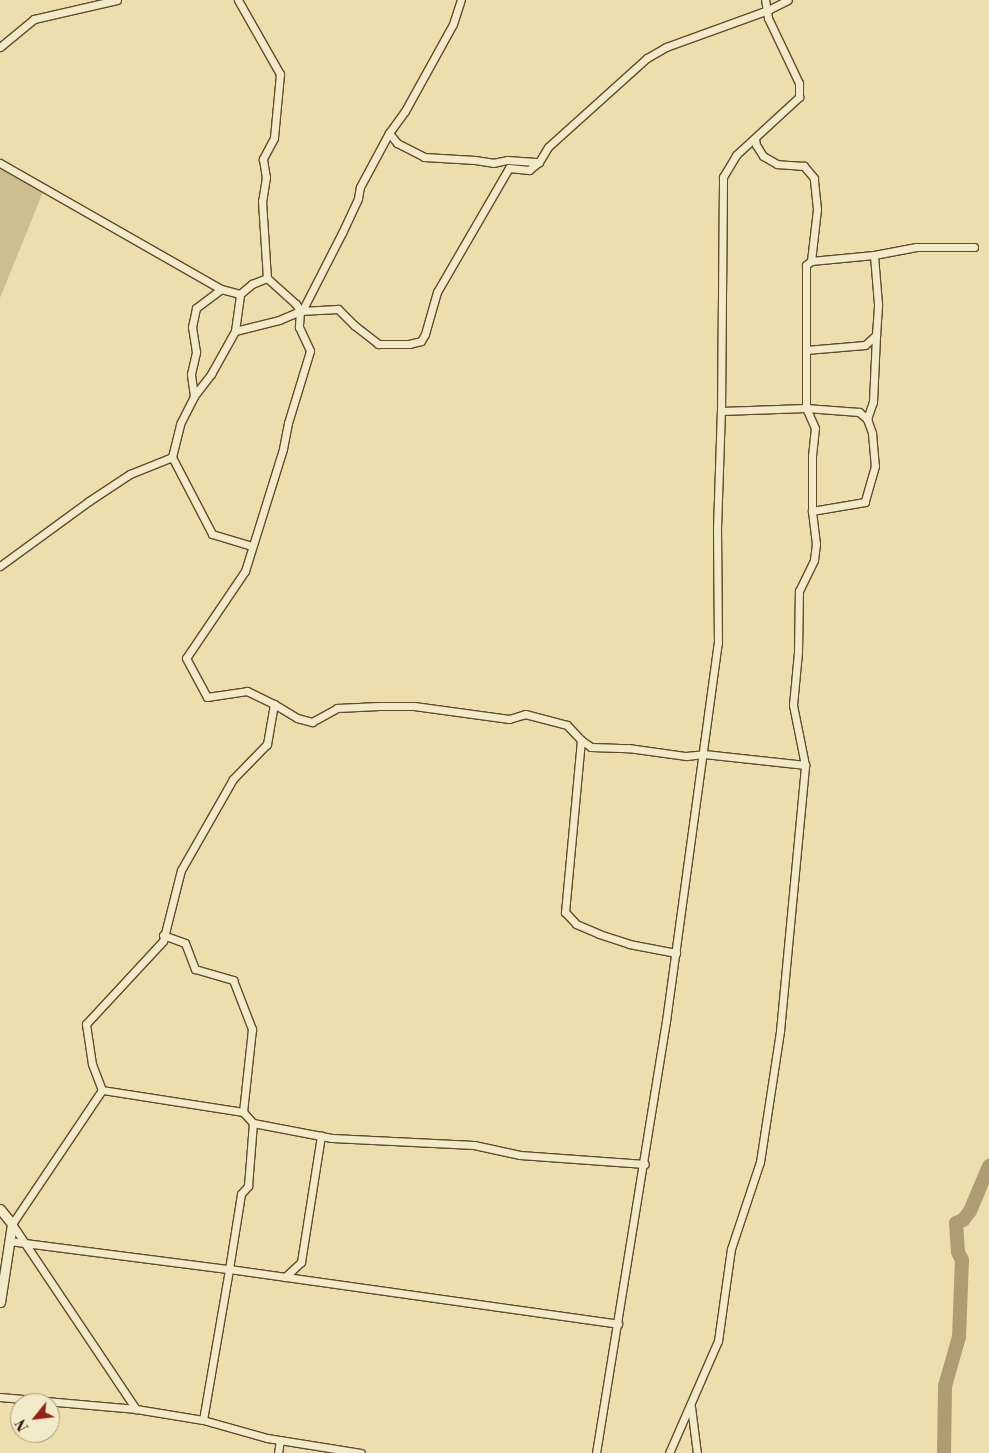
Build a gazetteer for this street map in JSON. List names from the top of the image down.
{
  "north": "bottom left"
}
